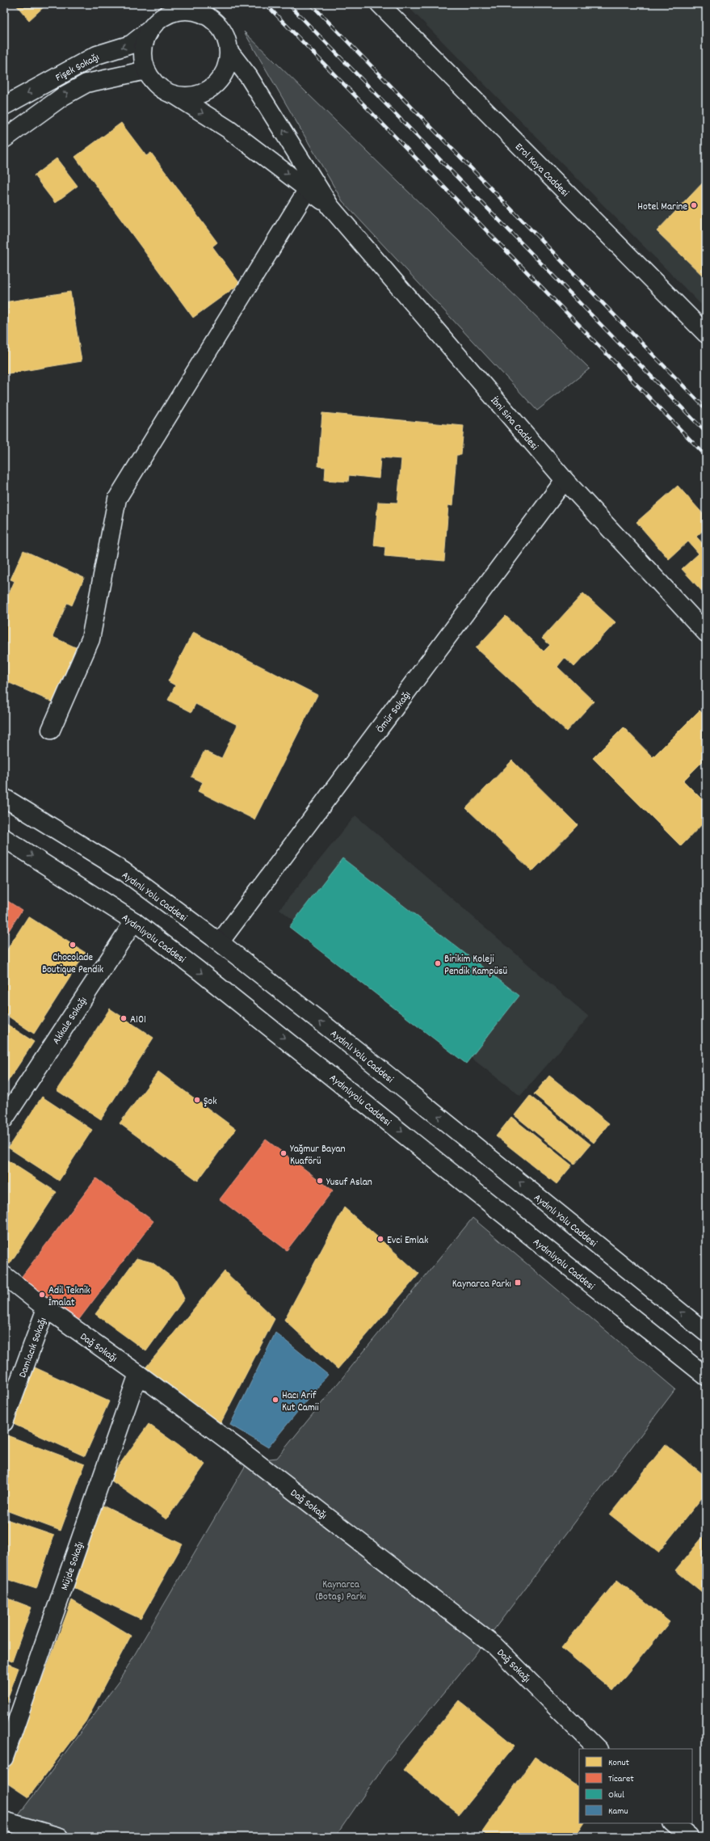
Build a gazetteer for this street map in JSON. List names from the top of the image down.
{
  "streets": {
    "street": [
      "Fişek Sokağı",
      "Erol Kaya Caddesi",
      "İbni Sina Caddesi",
      "Ömür Sokağı",
      "Aydınlı Yolu Caddesi",
      "Aydınlıyolu Caddesi",
      "Akkale Sokağı",
      "Dağ Sokağı",
      "Damlacık Sokağı",
      "Müjde Sokağı"
    ]
  },
  "crossings": [
    ["İbni Sina Caddesi", "Ömür Sokağı"],
    ["Ömür Sokağı", "Aydınlı Yolu Caddesi"],
    ["Aydınlıyolu Caddesi", "Akkale Sokağı"],
    ["Dağ Sokağı", "Damlacık Sokağı"],
    ["Dağ Sokağı", "Müjde Sokağı"]
  ],
  "one_way": ["Aydınlı Yolu Caddesi", "Aydınlıyolu Caddesi"],
  "parks": ["Kaynarca (Botaş) Parkı"],
  "places": {
    "other": [
      "Hotel Marine",
      "Chocolade Boutique Pendik",
      "Birikim Koleji Pendik Kampüsü",
      "A101",
      "Şok",
      "Yağmur Bayan Kuaförü",
      "Yusuf Aslan",
      "Evci Emlak",
      "Adil Teknik İmalat",
      "Hacı Arif Kut Camii"
    ],
    "transit": ["Kaynarca Parkı"]
  },
  "legend": [
    "Konut",
    "Ticaret",
    "Okul",
    "Kamu"
  ]
}
